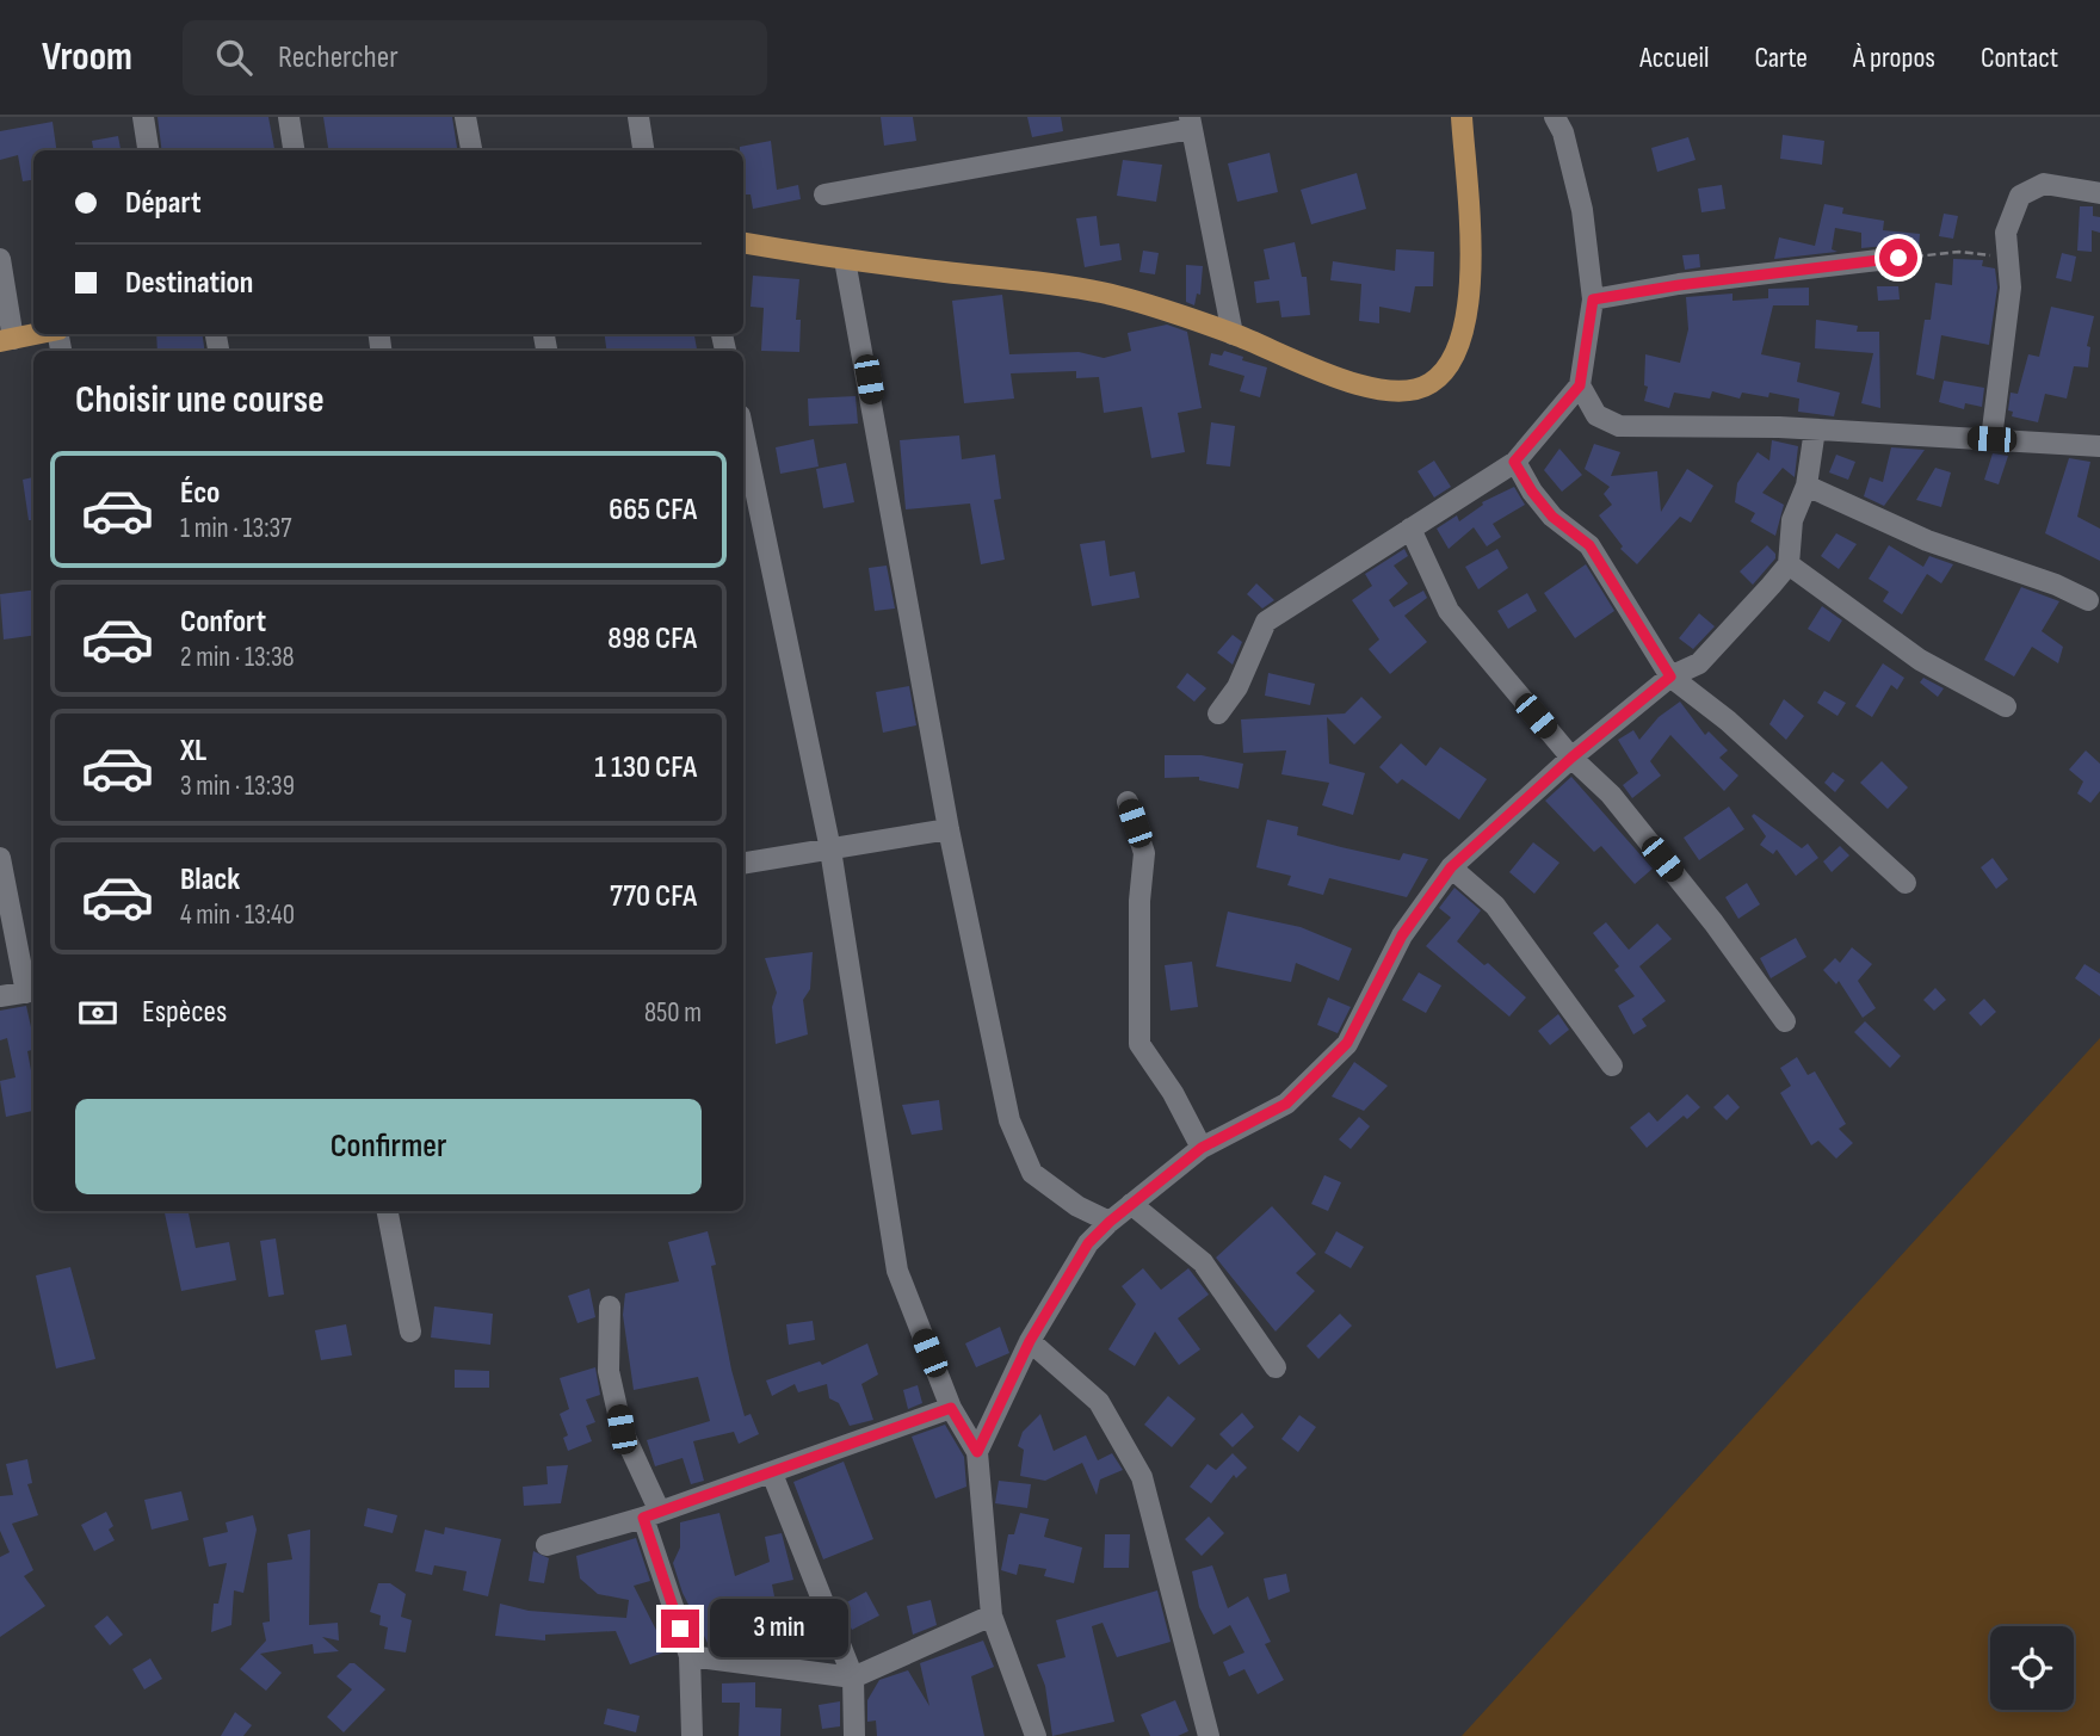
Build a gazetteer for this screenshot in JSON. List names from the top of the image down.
{
  "page": {
    "header": "Vroom",
    "search": "Rechercher",
    "nav": [
      "Accueil",
      "Carte",
      "À propos",
      "Contact"
    ],
    "banner": ["Départ", "Destination"],
    "heading": "Choisir une course",
    "list": [
      {
        "name": "Éco",
        "note": "1 min · 13:37",
        "value": "665 CFA"
      },
      {
        "name": "Confort",
        "note": "2 min · 13:38",
        "value": "898 CFA"
      },
      {
        "name": "XL",
        "note": "3 min · 13:39",
        "value": "1 130 CFA"
      },
      {
        "name": "Black",
        "note": "4 min · 13:40",
        "value": "770 CFA"
      }
    ],
    "pay": ["Espèces", "850 m"],
    "buttons": "Confirmer",
    "bubble": "3 min"
  }
}
